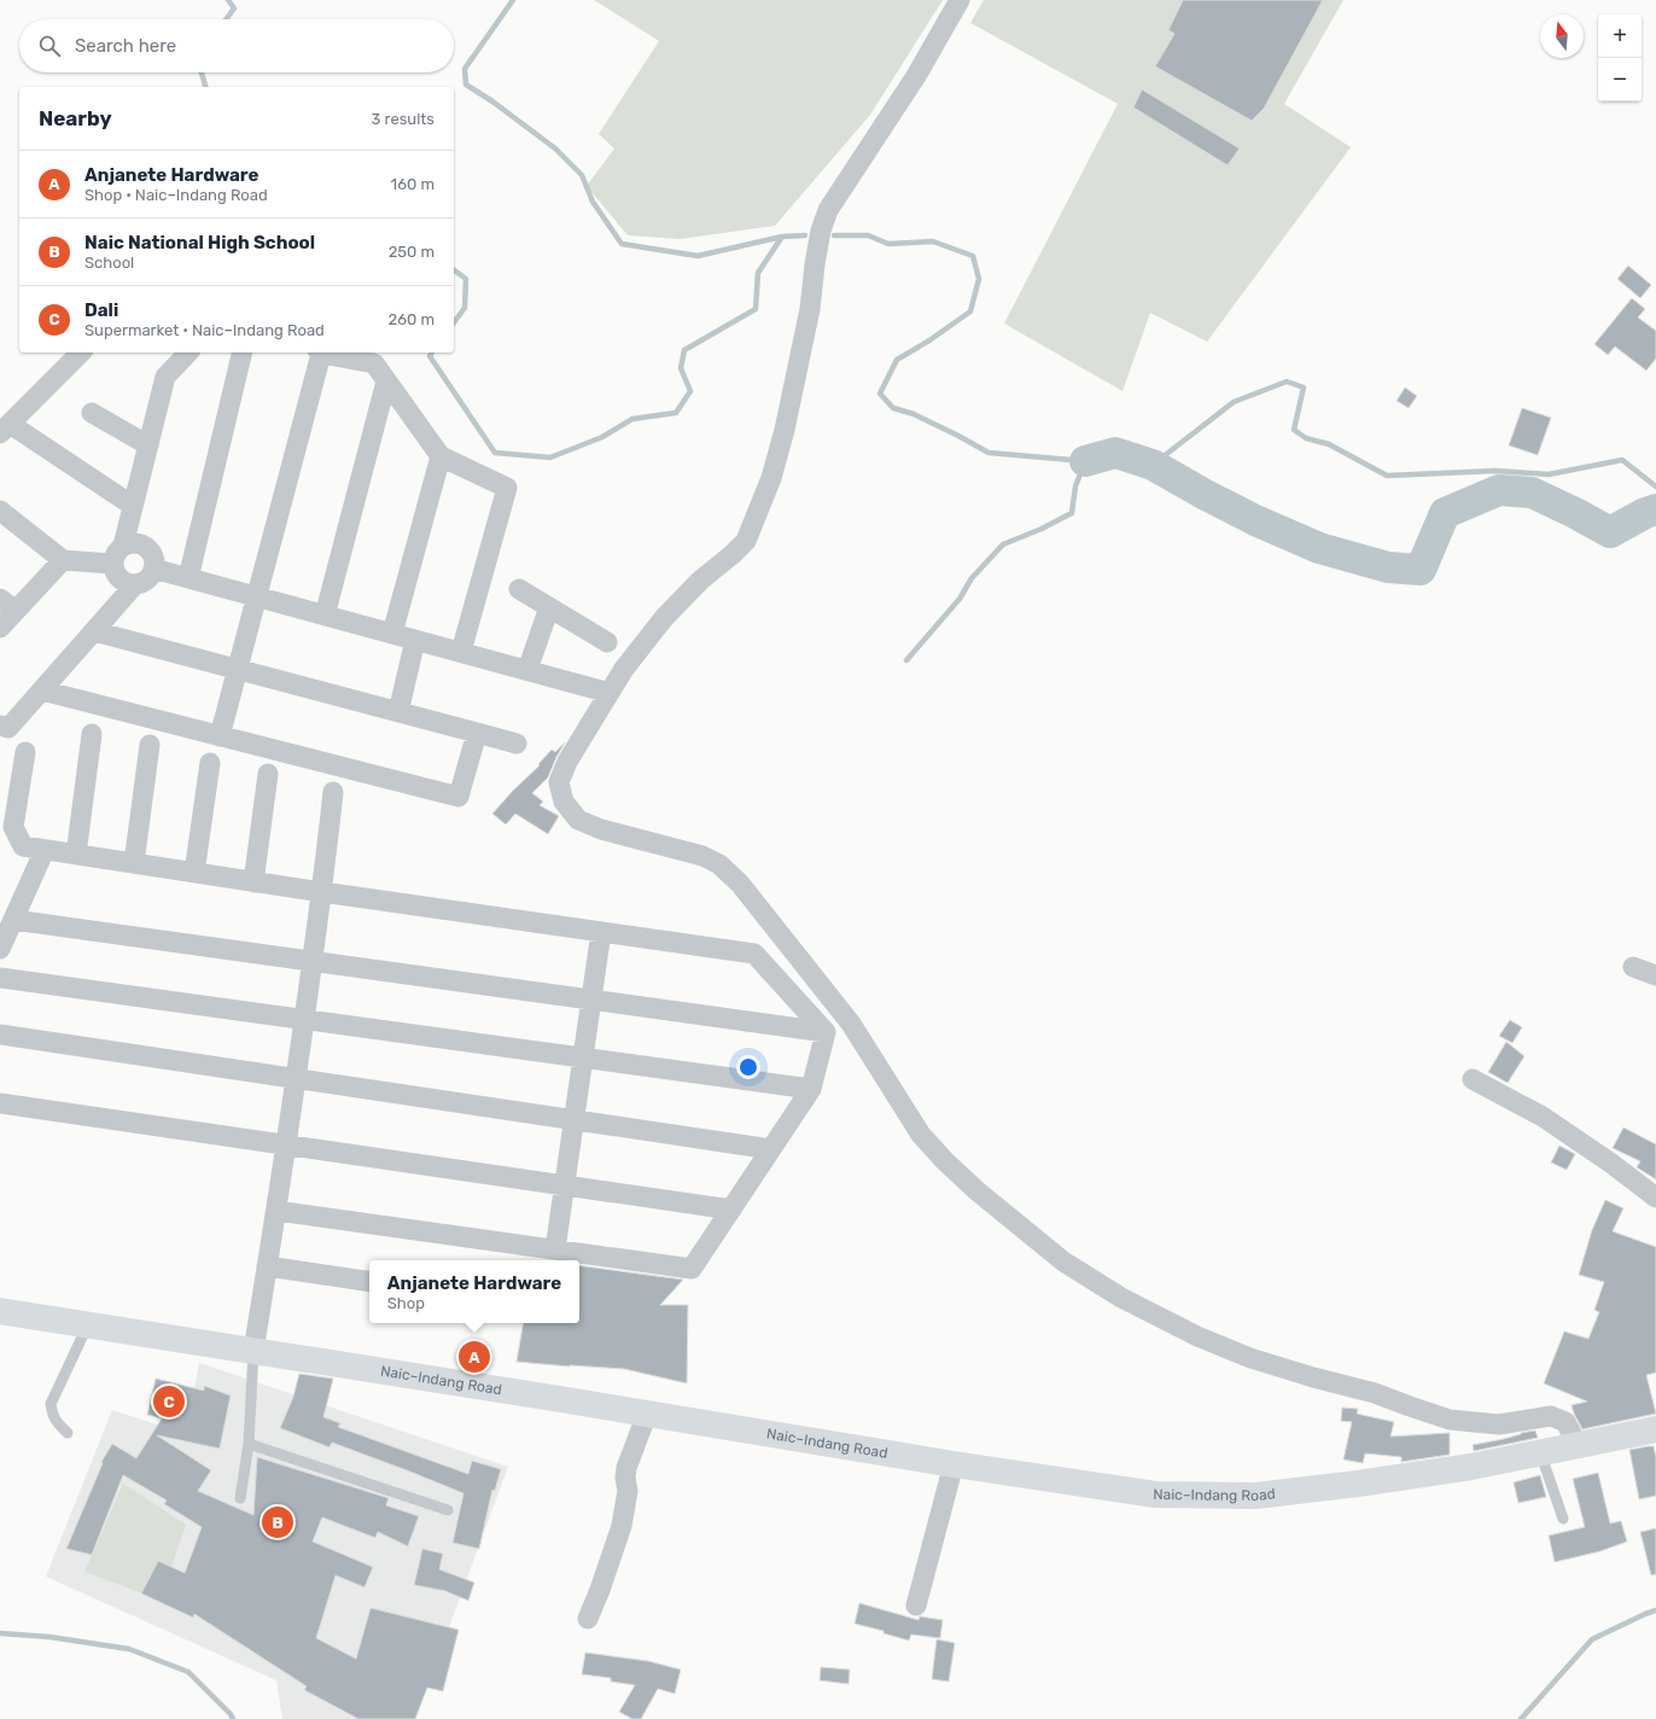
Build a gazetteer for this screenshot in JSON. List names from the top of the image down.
{
  "streets": {
    "main road": ["Naic–Indang Road"]
  },
  "north": "top",
  "page": {
    "map_buttons": ["+", "−"],
    "search": "Search here",
    "heading": ["Nearby", "3 results"],
    "list": [
      {
        "mark": "A",
        "name": "Anjanete Hardware",
        "note": "Shop · Naic–Indang Road",
        "value": "160 m"
      },
      {
        "mark": "B",
        "name": "Naic National High School",
        "note": "School",
        "value": "250 m"
      },
      {
        "mark": "C",
        "name": "Dali",
        "note": "Supermarket · Naic–Indang Road",
        "value": "260 m"
      }
    ],
    "popup": ["Anjanete Hardware", "Shop"],
    "pins": ["A", "C", "B"]
  }
}
